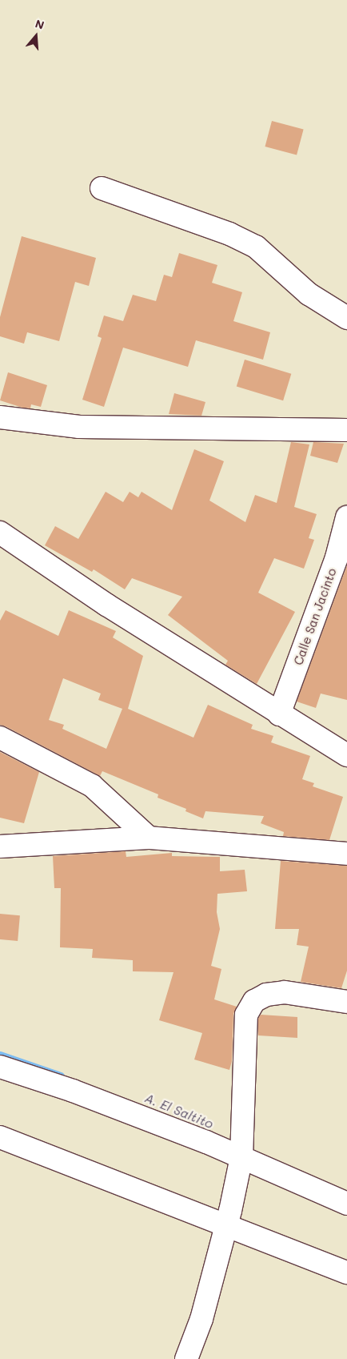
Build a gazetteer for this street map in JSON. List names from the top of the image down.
{
  "streets": {
    "street": ["Calle San Jacinto"]
  },
  "water": ["A. El Saltito"],
  "north": "top"
}
